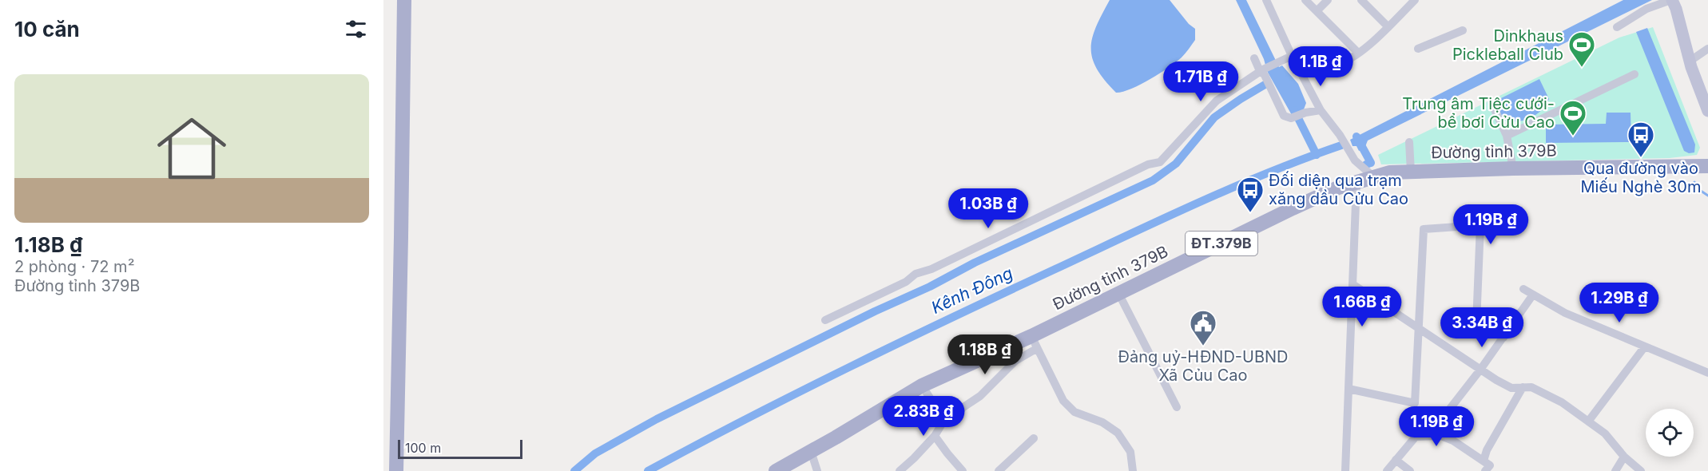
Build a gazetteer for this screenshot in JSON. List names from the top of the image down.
{
  "streets": {
    "main road": ["Đường tỉnh 379B", "ĐT.379B"]
  },
  "water": ["Kênh Đông"],
  "places": {
    "sports": ["Dinkhaus Pickleball Club", "Trung âm Tiệc cưới- bể bơi Cửu Cao"],
    "bus stop": ["Qua đường vào Miếu Nghè 30m", "Đối diện qua trạm xăng dầu Cửu Cao"],
    "public building": ["Đảng uỷ-HĐND-UBND Xã Củu Cao"]
  },
  "scale_bar": "100 m",
  "page": {
    "heading": "10 căn",
    "price": [
      "1.1B ₫",
      "1.71B ₫",
      "1.03B ₫",
      "1.19B ₫",
      "1.29B ₫",
      "1.66B ₫",
      "3.34B ₫",
      "1.18B ₫",
      "2.83B ₫",
      "1.19B ₫"
    ],
    "list": [
      {
        "name": "1.18B ₫",
        "note": "2 phòng · 72 m² · Đường tỉnh 379B"
      }
    ],
    "scale": "100 m"
  }
}
